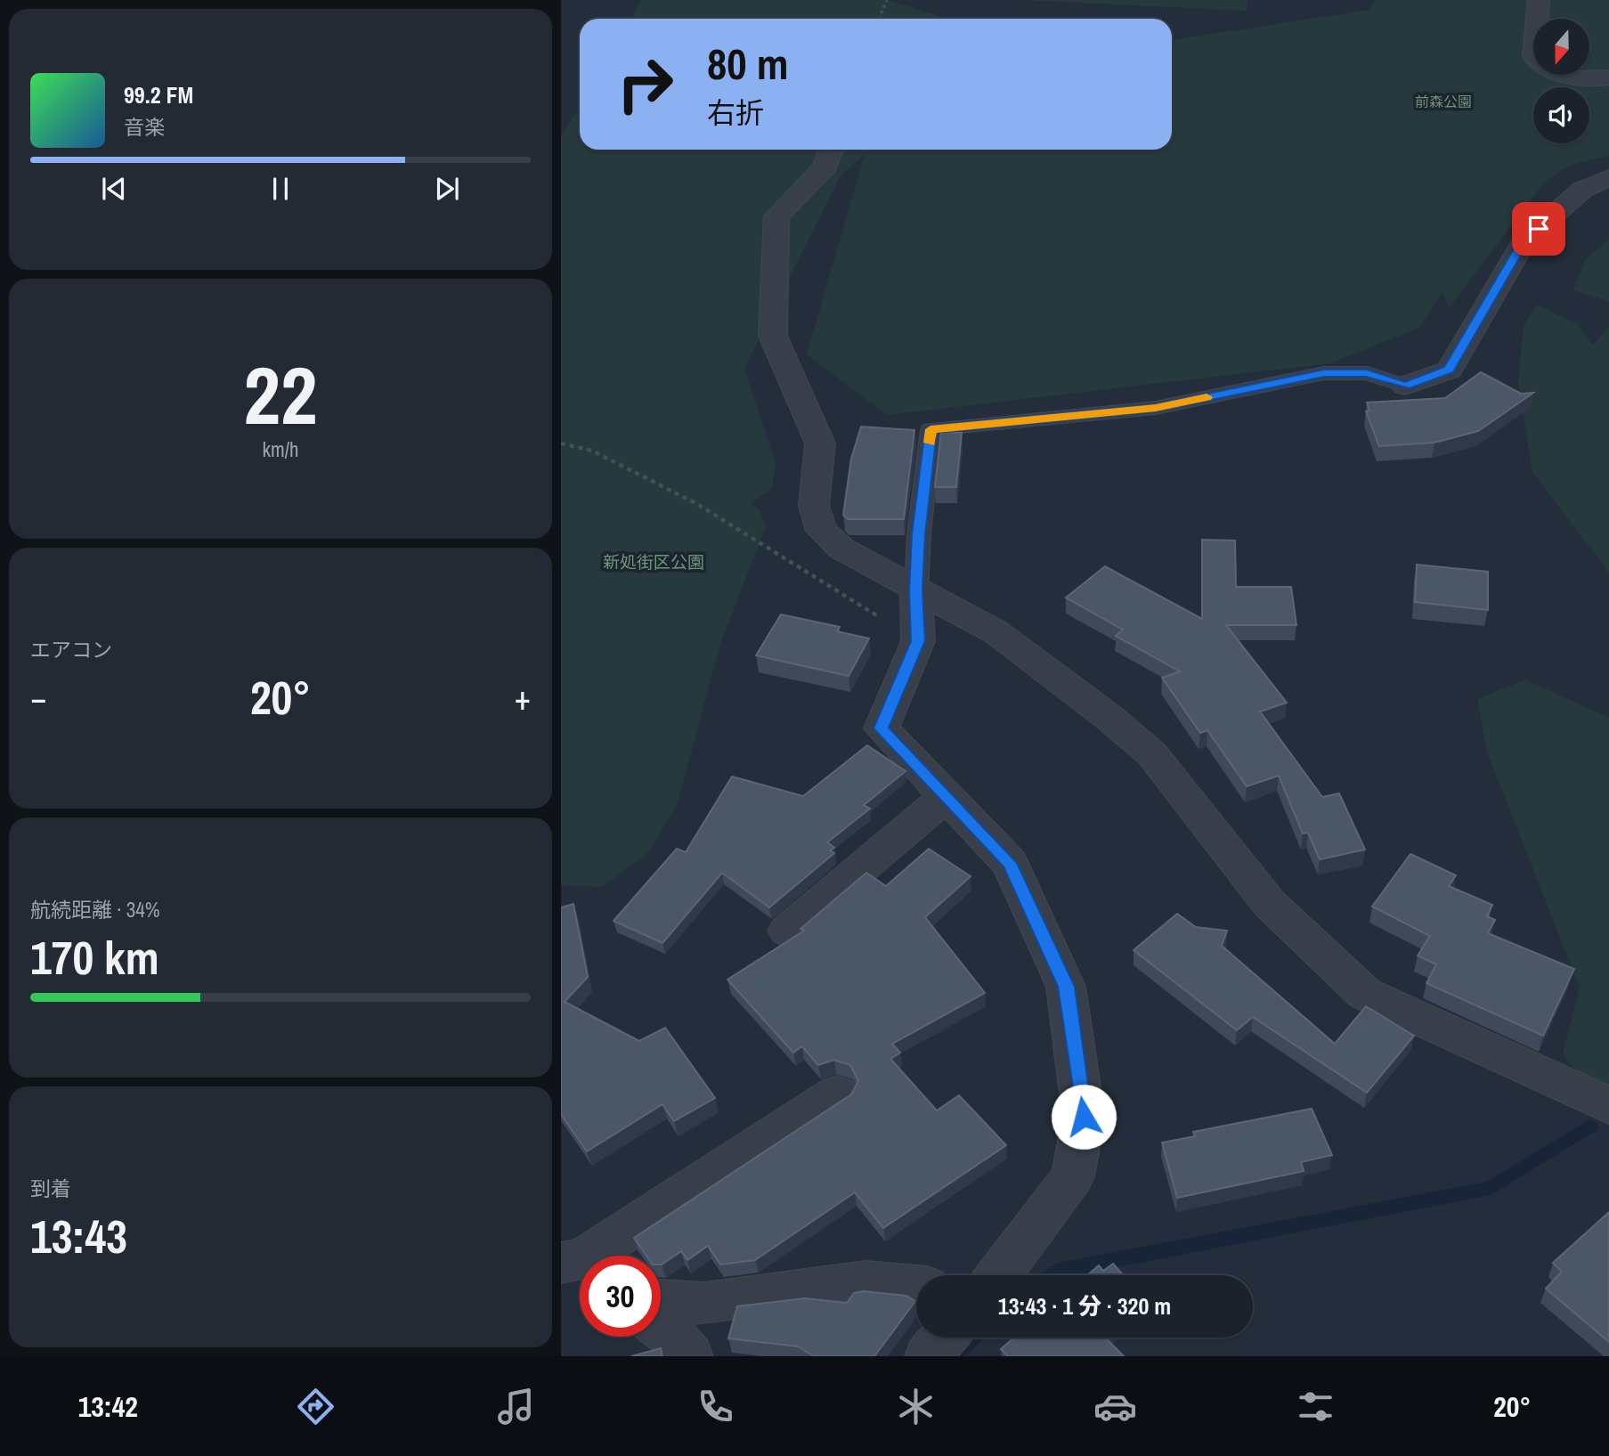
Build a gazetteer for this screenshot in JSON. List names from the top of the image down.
{
  "parks": ["前森公園", "新処街区公園"],
  "north": "bottom",
  "page": {
    "turn": ["80 m", "右折"],
    "song": ["99.2 FM", "音楽"],
    "tile": [
      ["22", "km/h"],
      "エアコン",
      ["航続距離 · 34%", "170 km"],
      ["到着", "13:43"]
    ],
    "heat": ["−", "20°", "+"],
    "limit": "30",
    "trip": "13:43 · 1 分 · 320 m",
    "tabs": ["13:42", "20°"]
  }
}
